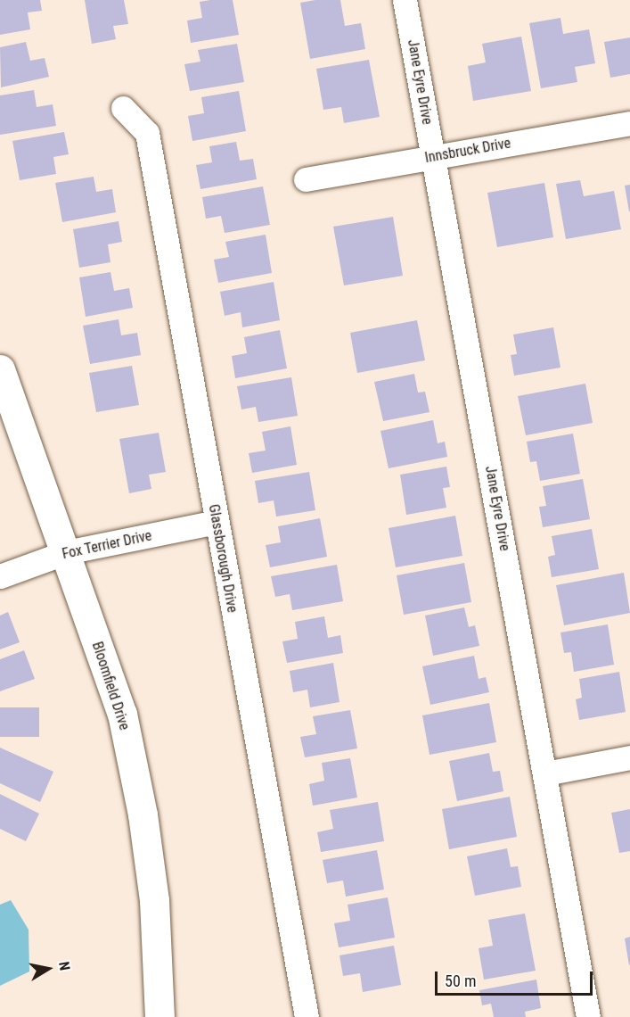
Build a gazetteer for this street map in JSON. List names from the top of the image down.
{
  "streets": {
    "street": [
      "Jane Eyre Drive",
      "Innsbruck Drive",
      "Fox Terrier Drive",
      "Glassborough Drive",
      "Bloomfield Drive"
    ]
  },
  "crossings": [
    ["Jane Eyre Drive", "Innsbruck Drive"],
    ["Fox Terrier Drive", "Glassborough Drive"],
    ["Fox Terrier Drive", "Bloomfield Drive"]
  ],
  "scale_bar": "50 m",
  "north": "right"
}
